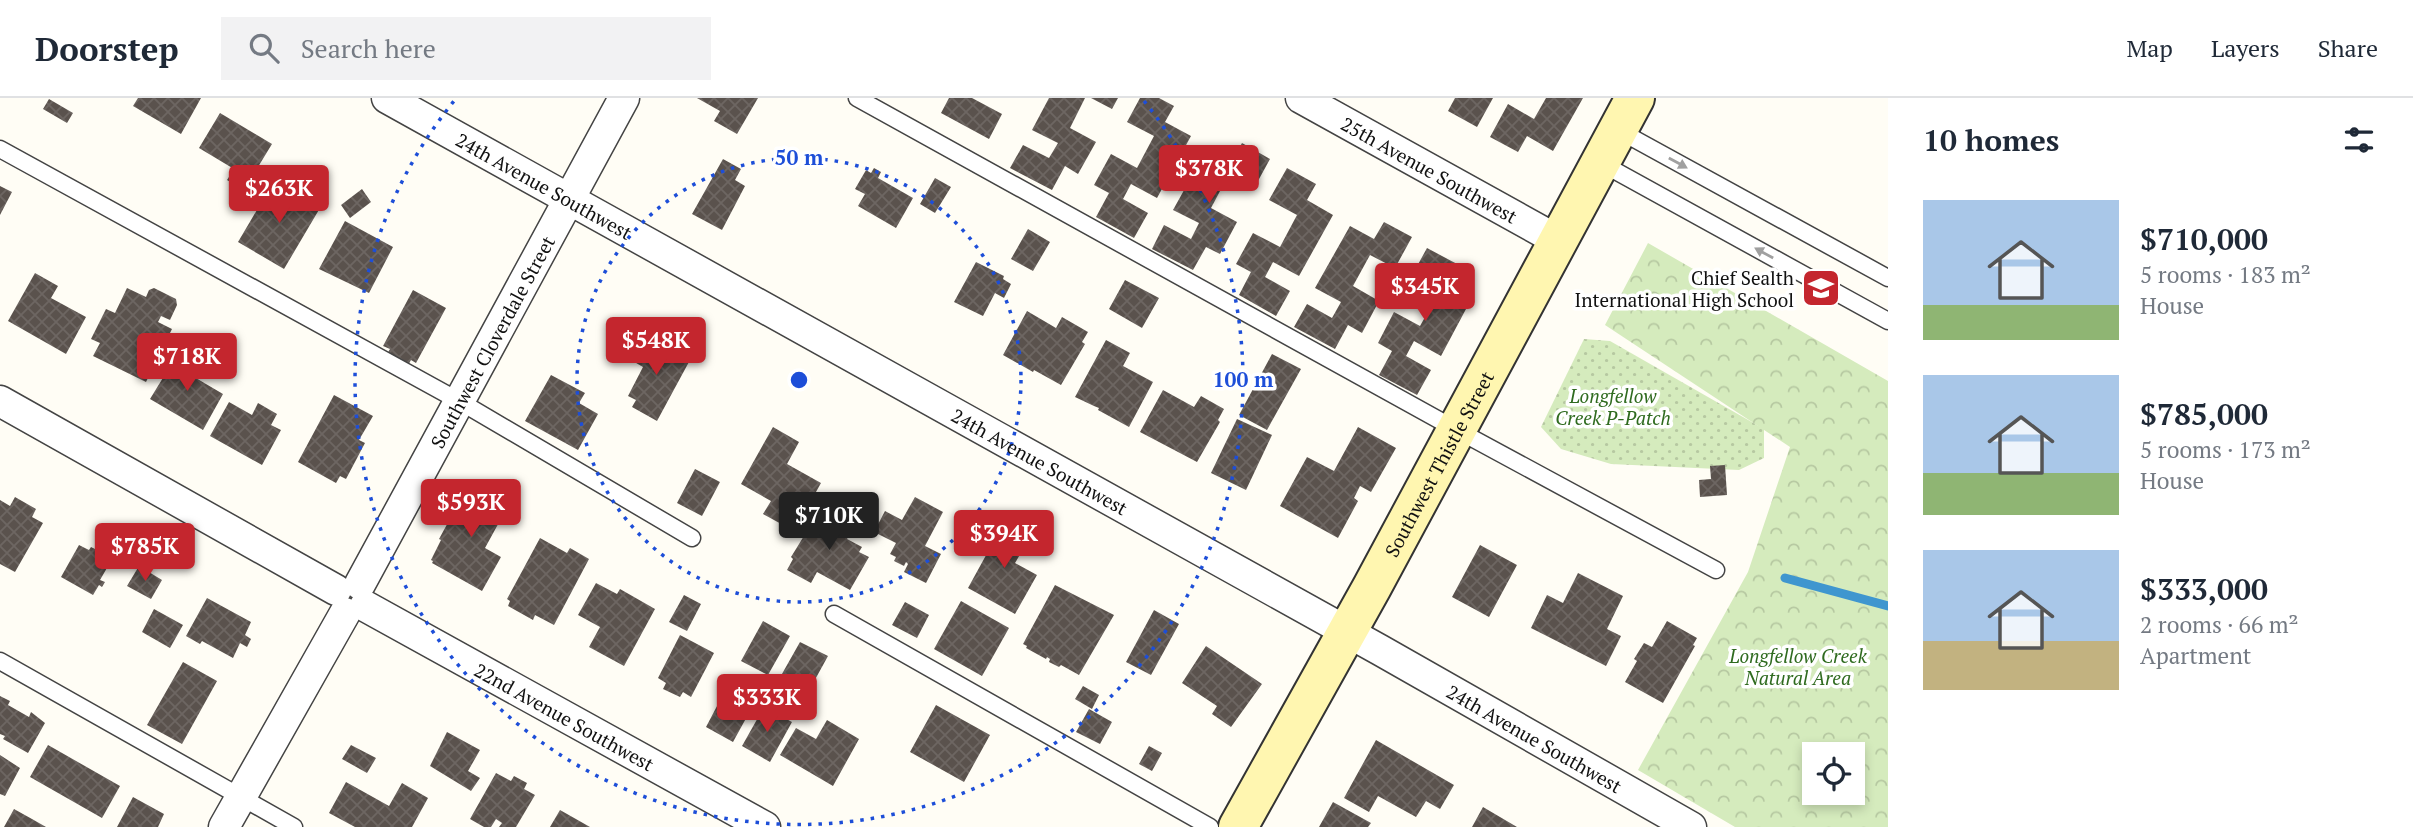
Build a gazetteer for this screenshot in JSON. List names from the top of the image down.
{
  "streets": {
    "street": [
      "25th Avenue Southwest",
      "24th Avenue Southwest",
      "Southwest Cloverdale Street",
      "Southwest Thistle Street",
      "22nd Avenue Southwest"
    ]
  },
  "crossings": [
    ["25th Avenue Southwest", "Southwest Thistle Street"],
    ["24th Avenue Southwest", "Southwest Cloverdale Street"],
    ["24th Avenue Southwest", "Southwest Thistle Street"],
    ["Southwest Cloverdale Street", "22nd Avenue Southwest"]
  ],
  "parks": ["Longfellow Creek P-Patch", "Longfellow Creek Natural Area"],
  "places": {
    "school or university": ["Chief Sealth International High School"]
  },
  "page": {
    "header": "Doorstep",
    "search": "Search here",
    "nav": ["Map", "Layers", "Share"],
    "heading": "10 homes",
    "price": [
      "$378K",
      "$263K",
      "$345K",
      "$548K",
      "$718K",
      "$593K",
      "$710K",
      "$394K",
      "$785K",
      "$333K"
    ],
    "list": [
      {
        "name": "$710,000",
        "note": "5 rooms · 183 m² · House"
      },
      {
        "name": "$785,000",
        "note": "5 rooms · 173 m² · House"
      },
      {
        "name": "$333,000",
        "note": "2 rooms · 66 m² · Apartment"
      }
    ]
  },
  "rings": ["50 m", "100 m"]
}
